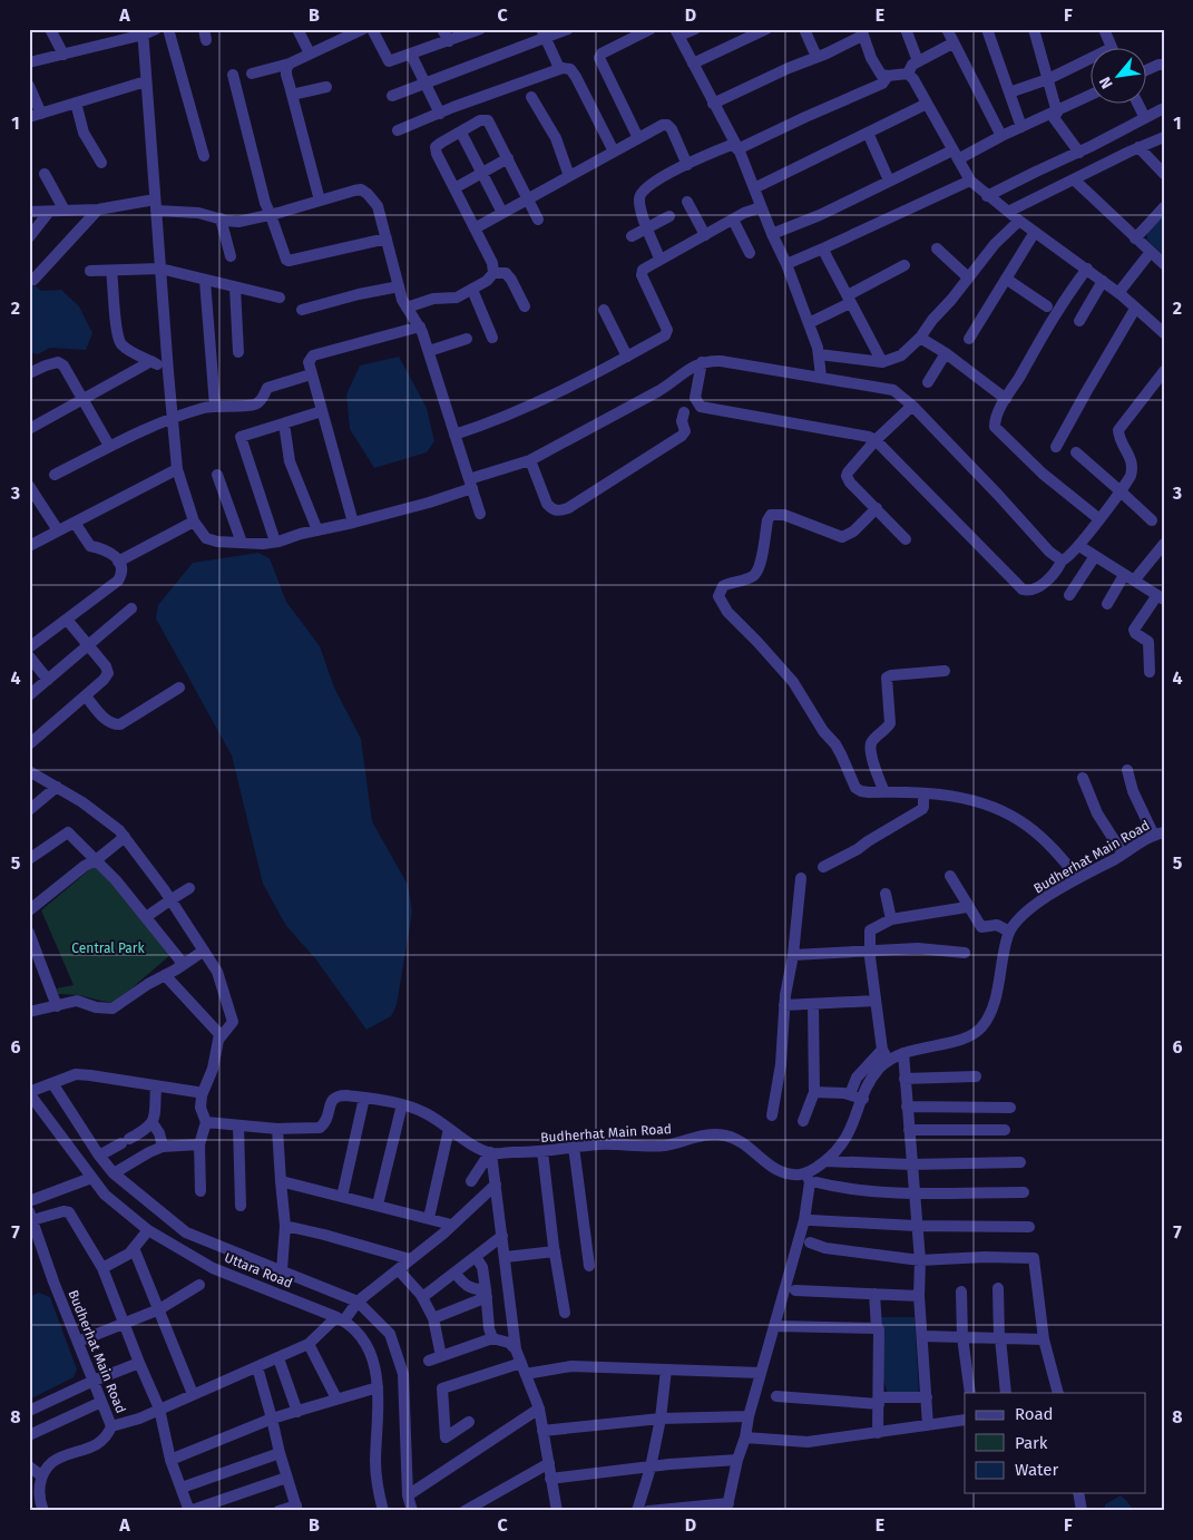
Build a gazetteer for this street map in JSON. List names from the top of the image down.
{
  "streets": {
    "street": ["Budherhat Main Road", "Uttara Road"]
  },
  "parks": ["Central Park"],
  "legend": ["Road", "Park", "Water"],
  "north": "bottom left",
  "grid": {
    "columns": [
      "A",
      "B",
      "C",
      "D",
      "E",
      "F"
    ],
    "rows": [
      "1",
      "2",
      "3",
      "4",
      "5",
      "6",
      "7",
      "8"
    ]
  }
}
